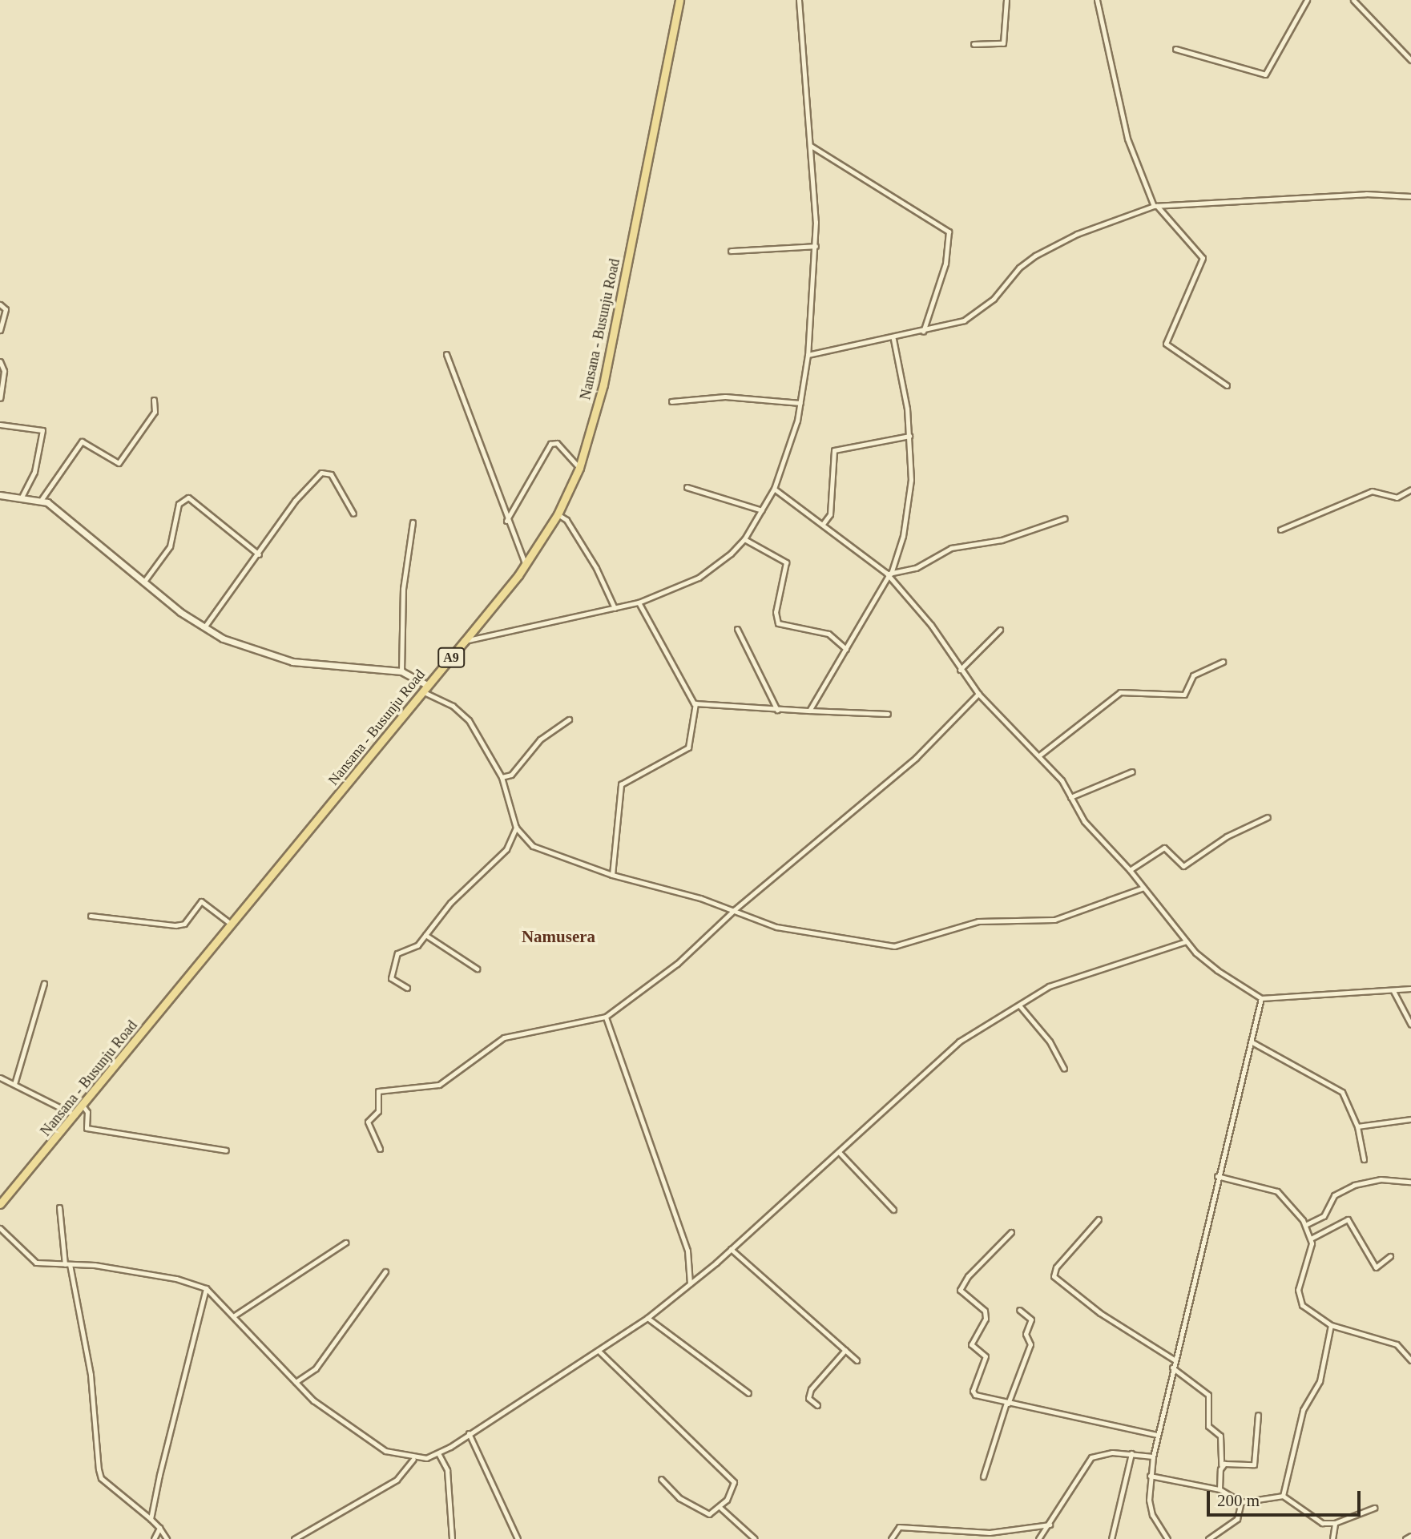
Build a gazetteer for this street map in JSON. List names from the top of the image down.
{
  "streets": {
    "main road": ["Nansana - Busunju Road", "A9"]
  },
  "districts": ["Namusera"],
  "scale_bar": "200 m"
}
